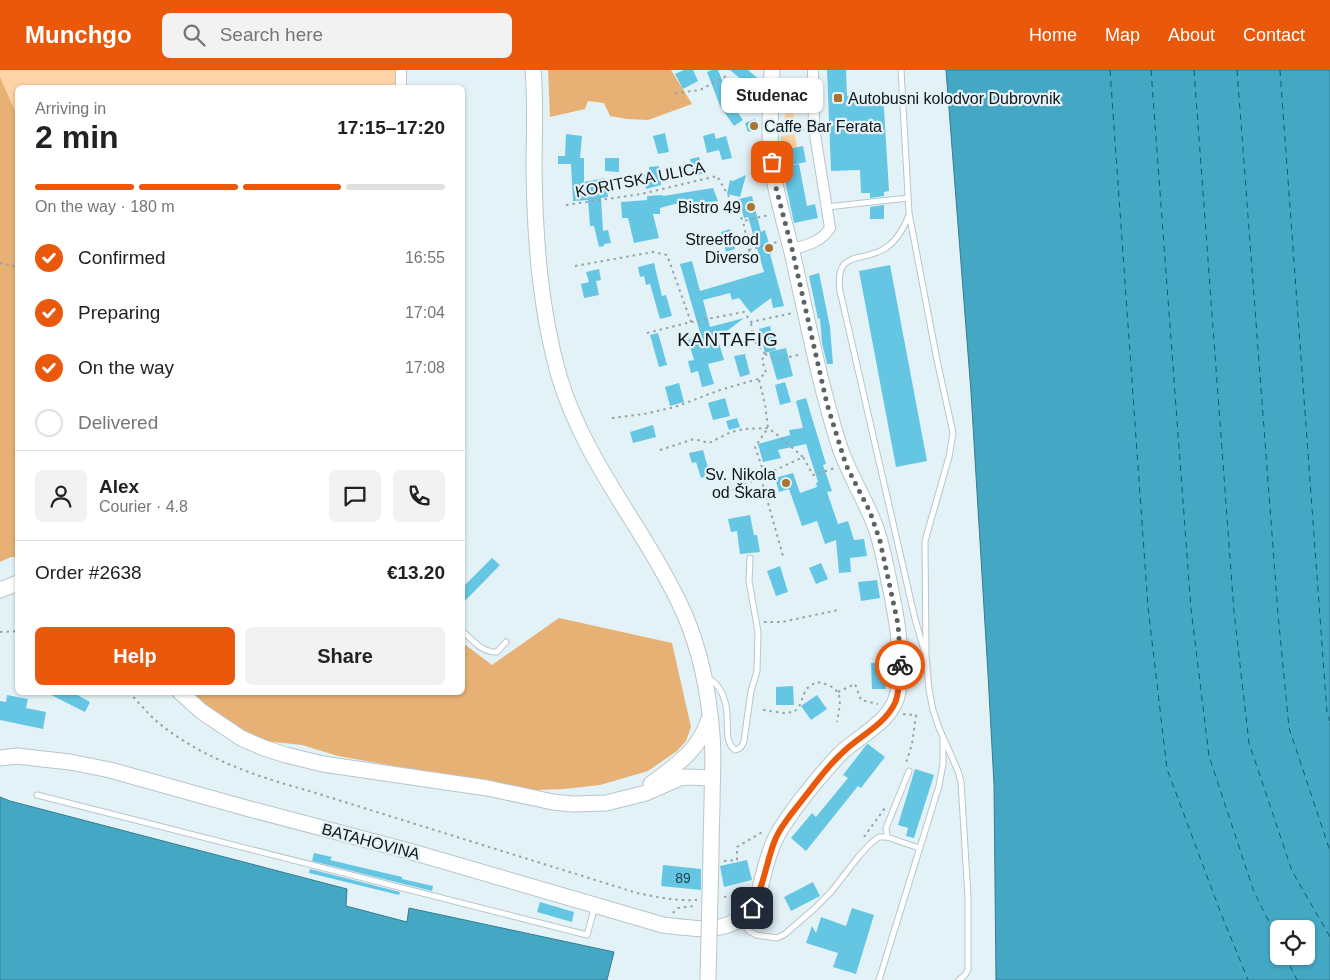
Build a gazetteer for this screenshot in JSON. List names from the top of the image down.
{
  "streets": {
    "main road": ["BATAHOVINA"],
    "path": ["KORITSKA ULICA"]
  },
  "districts": ["KANTAFIG"],
  "places": {
    "transit": ["Autobusni kolodvor Dubrovnik"],
    "other": [
      "Caffe Bar Ferata",
      "Studenac",
      "Bistro 49",
      "Streetfood Diverso",
      "Sv. Nikola od Škara"
    ]
  },
  "house_numbers": ["89"],
  "page": {
    "header": "Munchgo",
    "search": "Search here",
    "nav": [
      "Home",
      "Map",
      "About",
      "Contact"
    ],
    "bubble": "Studenac",
    "heading": ["2 min", "Arriving in", "17:15–17:20"],
    "panel": [
      "Alex",
      "Courier · 4.8",
      "Order #2638",
      "€13.20"
    ],
    "bar": "On the way · 180 m",
    "list": [
      ["Confirmed", "16:55"],
      ["Preparing", "17:04"],
      ["On the way", "17:08"],
      "Delivered"
    ],
    "buttons": ["Help", "Share"]
  }
}
